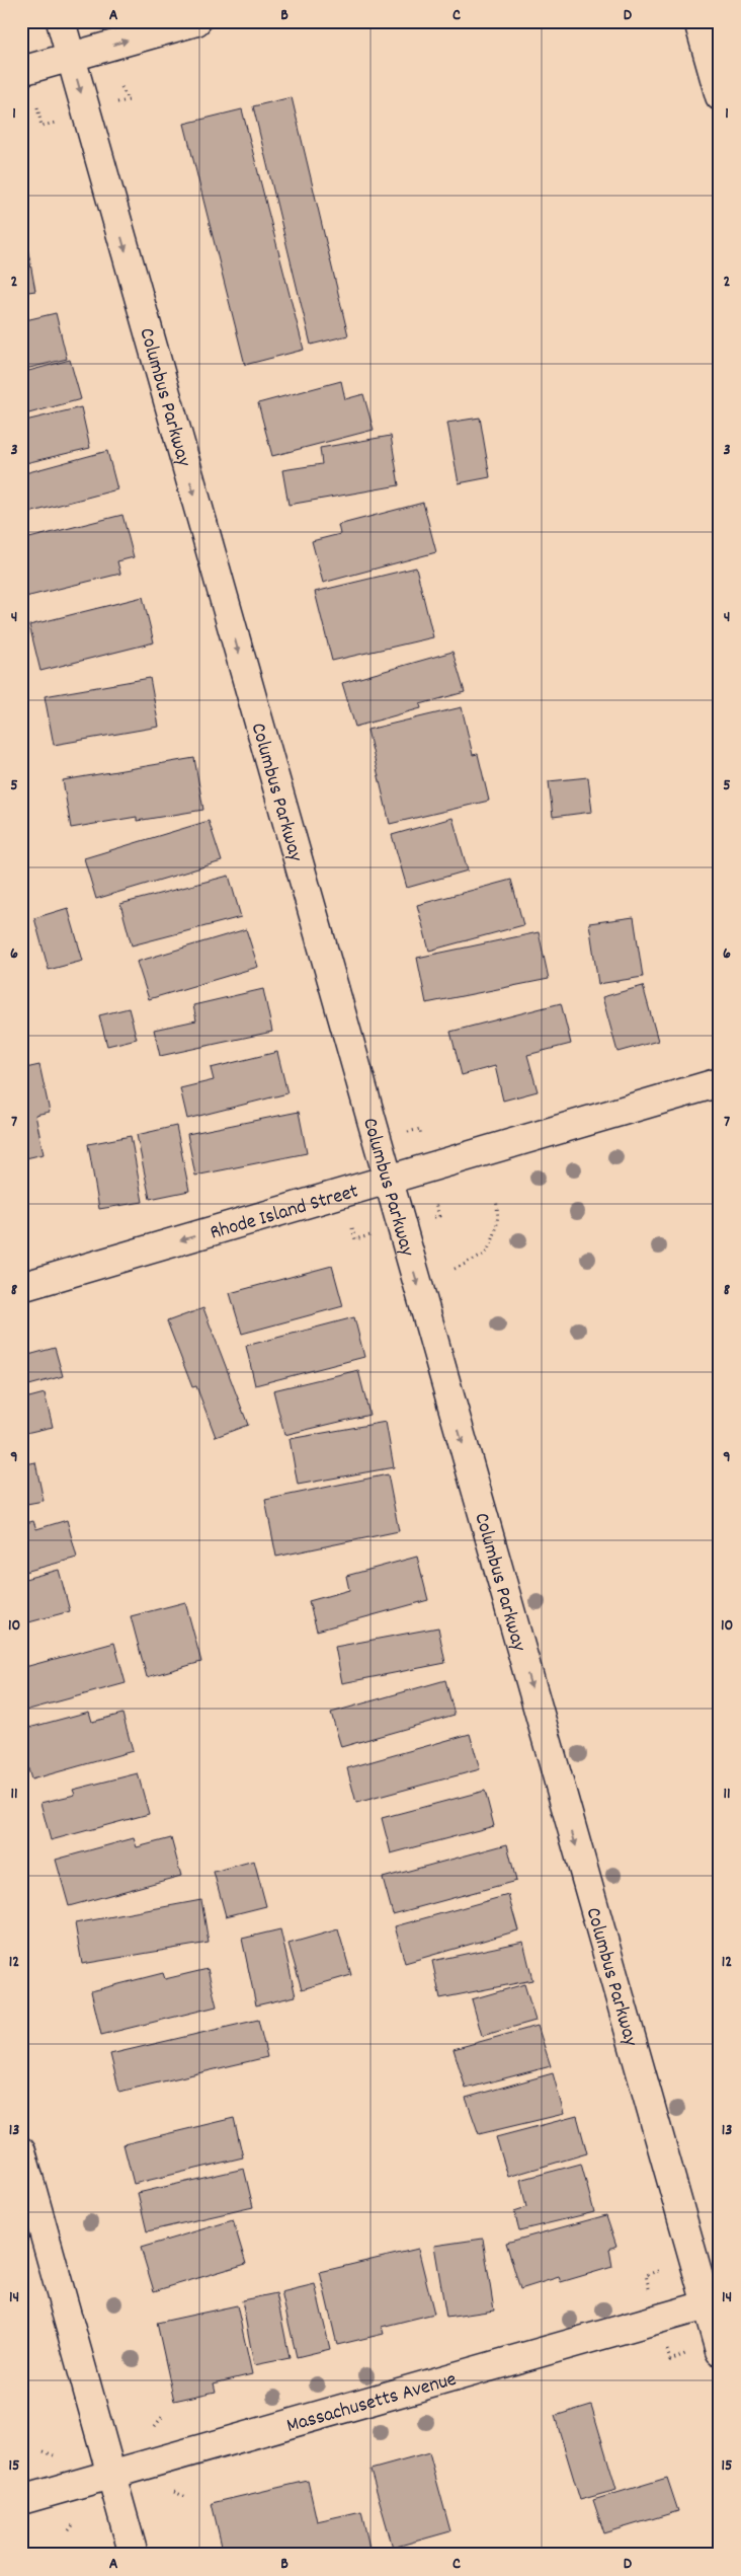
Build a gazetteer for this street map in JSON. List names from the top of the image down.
{
  "streets": {
    "street": ["Columbus Parkway", "Rhode Island Street", "Massachusetts Avenue"]
  },
  "crossings": [
    ["Columbus Parkway", "Rhode Island Street"],
    ["Columbus Parkway", "Massachusetts Avenue"]
  ],
  "one_way": ["Columbus Parkway", "Rhode Island Street"],
  "grid": {
    "columns": [
      "A",
      "B",
      "C",
      "D"
    ],
    "rows": [
      "1",
      "2",
      "3",
      "4",
      "5",
      "6",
      "7",
      "8",
      "9",
      "10",
      "11",
      "12",
      "13",
      "14",
      "15"
    ]
  }
}
